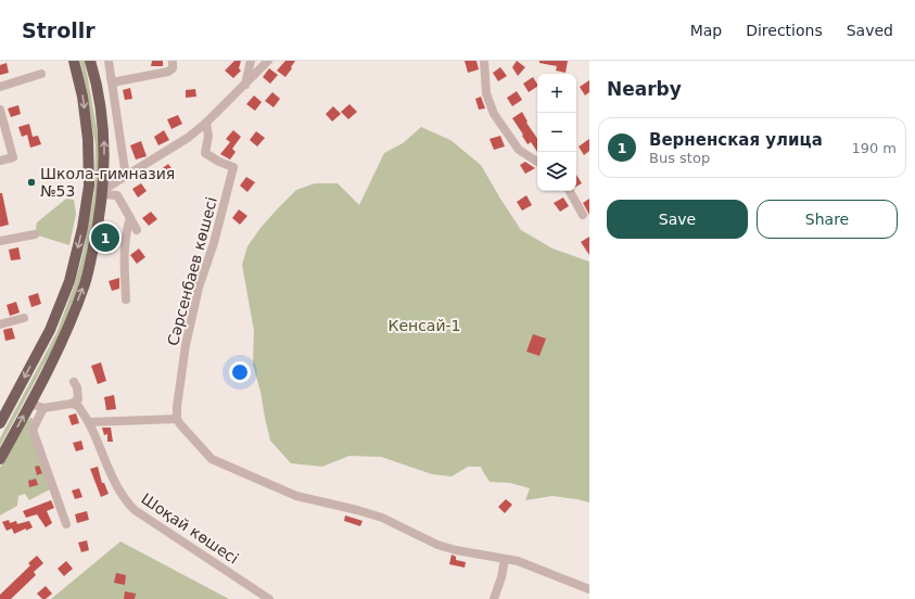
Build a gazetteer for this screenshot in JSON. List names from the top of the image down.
{
  "streets": {
    "street": ["Сәрсенбаев көшесі", "Шоқай көшесі"]
  },
  "parks": ["Кенсай-1"],
  "places": ["Школа-гимназия №53"],
  "page": {
    "header": "Strollr",
    "nav": ["Map", "Directions", "Saved"],
    "heading": "Nearby",
    "map_buttons": ["+", "−"],
    "list": [
      {
        "mark": "1",
        "name": "Верненская улица",
        "note": "Bus stop",
        "value": "190 m"
      }
    ],
    "buttons": ["Save", "Share"],
    "pins": "1"
  }
}
